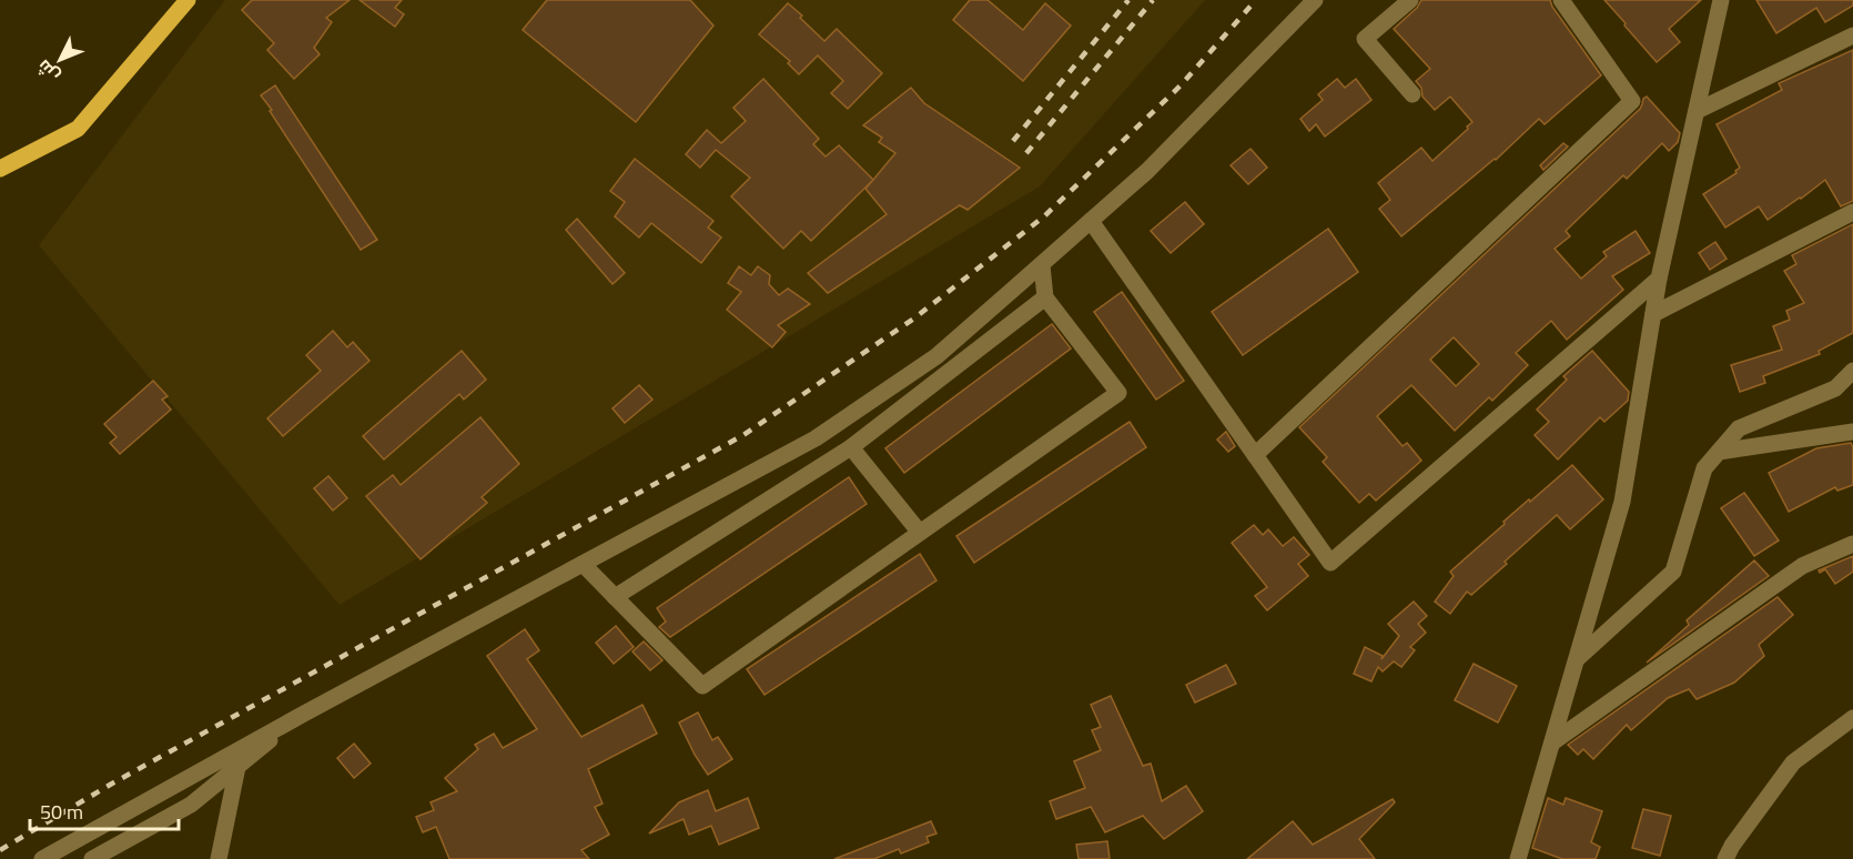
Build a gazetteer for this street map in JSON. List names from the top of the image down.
{
  "scale_bar": "50 m",
  "north": "bottom left"
}
